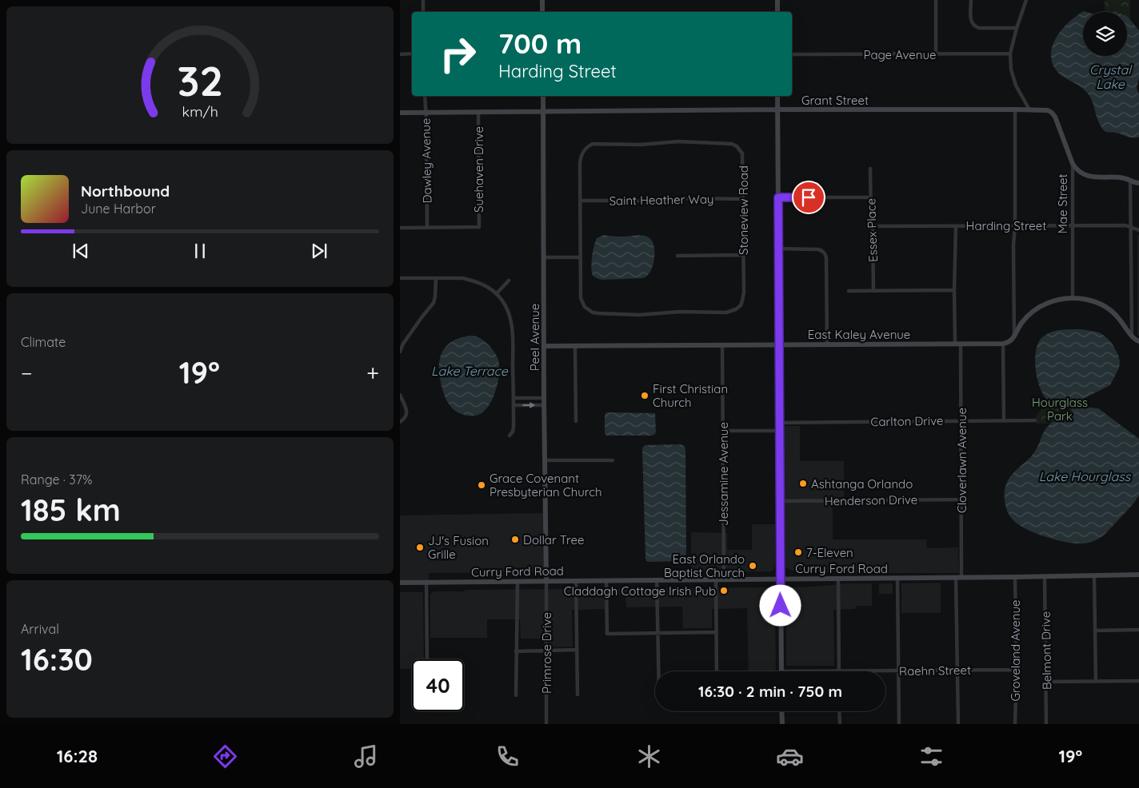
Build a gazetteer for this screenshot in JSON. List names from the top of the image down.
{
  "streets": {
    "street": [
      "Page Avenue",
      "Grant Street",
      "Dawley Avenue",
      "Suehaven Drive",
      "Saint Heather Way",
      "Mae Street",
      "Stoneview Road",
      "Harding Street",
      "Essex Place",
      "East Kaley Avenue",
      "Peel Avenue",
      "Carlton Drive",
      "Cloverlawn Avenue",
      "Jessamine Avenue",
      "Henderson Drive",
      "Curry Ford Road",
      "Groveland Avenue",
      "Belmont Drive",
      "Primrose Drive",
      "Raehn Street"
    ]
  },
  "crossings": [
    ["Grant Street", "Dawley Avenue"],
    ["Grant Street", "Suehaven Drive"],
    ["Grant Street", "Mae Street"],
    ["Grant Street", "Peel Avenue"],
    ["Dawley Avenue", "Suehaven Drive"],
    ["Saint Heather Way", "Stoneview Road"],
    ["Mae Street", "Harding Street"],
    ["Harding Street", "Essex Place"],
    ["East Kaley Avenue", "Peel Avenue"],
    ["East Kaley Avenue", "Cloverlawn Avenue"],
    ["East Kaley Avenue", "Jessamine Avenue"],
    ["Peel Avenue", "Curry Ford Road"],
    ["Peel Avenue", "Primrose Drive"],
    ["Carlton Drive", "Cloverlawn Avenue"],
    ["Cloverlawn Avenue", "Henderson Drive"],
    ["Cloverlawn Avenue", "Curry Ford Road"],
    ["Cloverlawn Avenue", "Raehn Street"],
    ["Jessamine Avenue", "Curry Ford Road"],
    ["Curry Ford Road", "Groveland Avenue"],
    ["Curry Ford Road", "Belmont Drive"],
    ["Curry Ford Road", "Primrose Drive"],
    ["Groveland Avenue", "Raehn Street"]
  ],
  "water": ["Crystal Lake", "Lake Terrace", "Lake Hourglass"],
  "parks": ["Hourglass Park"],
  "places": [
    "First Christian Church",
    "Ashtanga Orlando",
    "Grace Covenant Presbyterian Church",
    "Dollar Tree",
    "JJ's Fusion Grille",
    "7-Eleven",
    "East Orlando Baptist Church",
    "Claddagh Cottage Irish Pub"
  ],
  "page": {
    "turn": ["700 m", "Harding Street"],
    "song": ["Northbound", "June Harbor"],
    "tile": [
      "Climate",
      ["Range · 37%", "185 km"],
      ["Arrival", "16:30"]
    ],
    "heat": ["−", "19°", "+"],
    "limit": "40",
    "trip": "16:30 · 2 min · 750 m",
    "tabs": ["16:28", "19°"],
    "gauge": ["32", "km/h"]
  }
}
